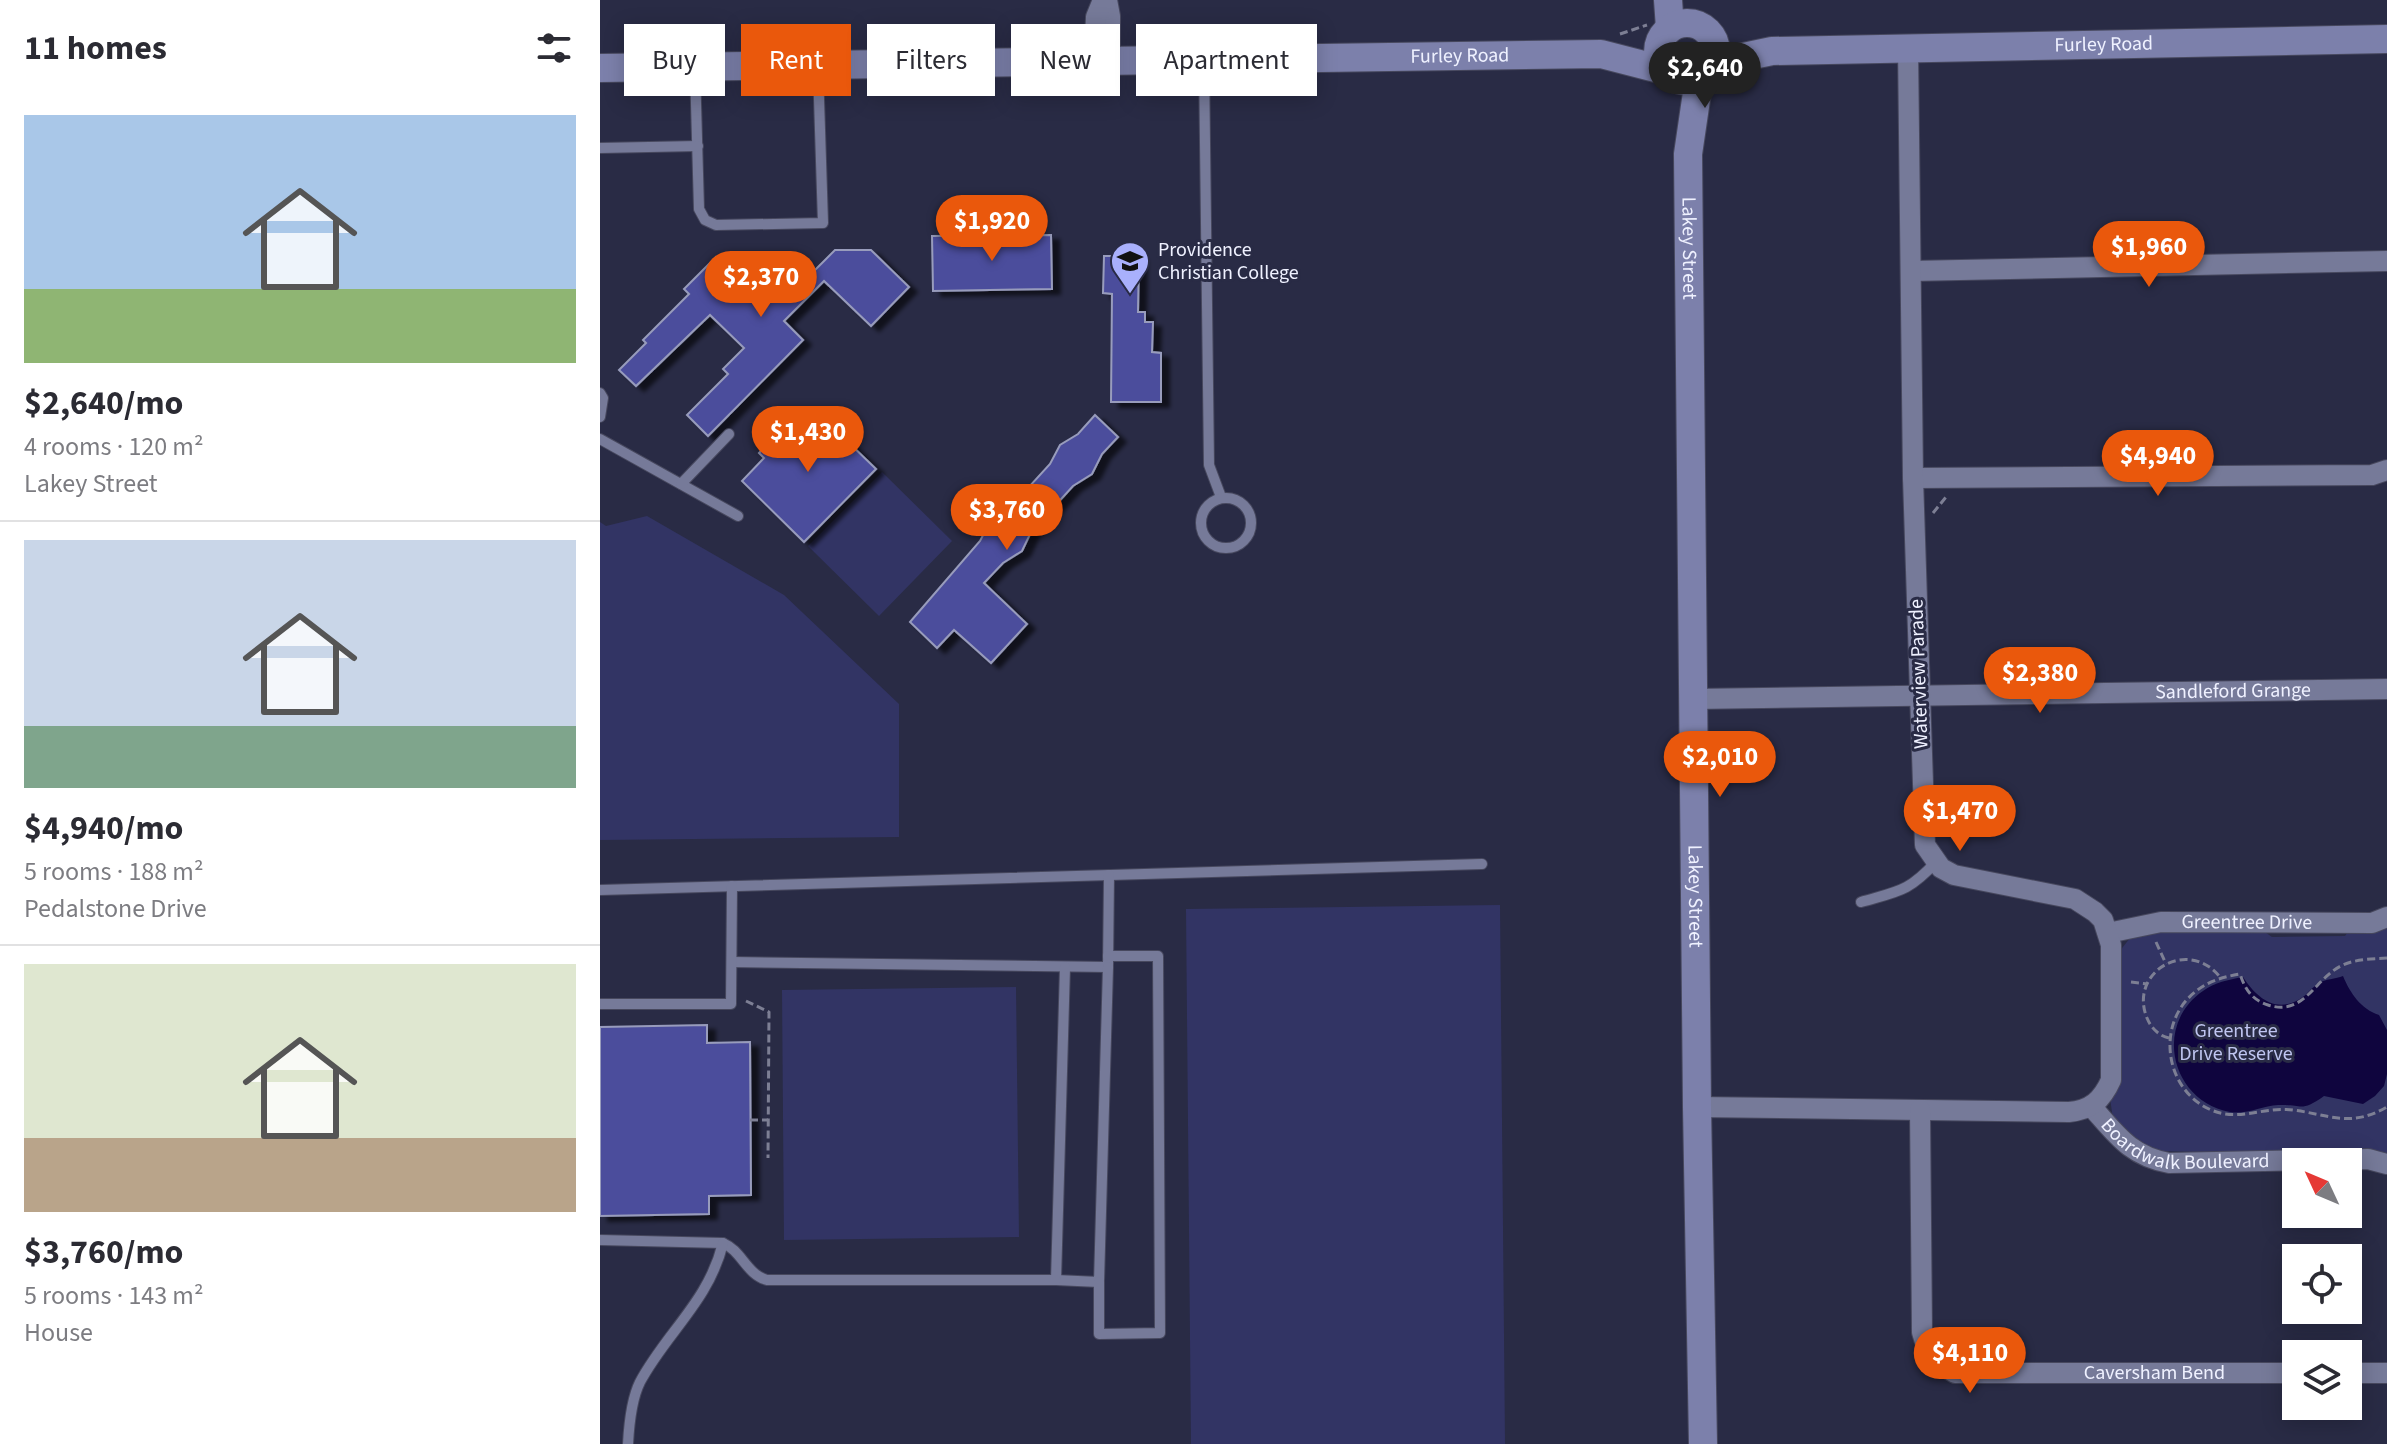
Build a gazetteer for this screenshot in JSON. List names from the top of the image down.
{
  "streets": {
    "street": [
      "Furley Road",
      "Lakey Street",
      "Waterview Parade",
      "Sandleford Grange",
      "Greentree Drive",
      "Boardwalk Boulevard",
      "Caversham Bend"
    ]
  },
  "crossings": [
    ["Furley Road", "Lakey Street"],
    ["Furley Road", "Waterview Parade"],
    ["Lakey Street", "Sandleford Grange"],
    ["Waterview Parade", "Sandleford Grange"]
  ],
  "parks": ["Greentree Drive Reserve"],
  "places": {
    "school or university": ["Providence Christian College"]
  },
  "north": "top left",
  "page": {
    "heading": "11 homes",
    "chip": [
      "Buy",
      "Rent",
      "Filters",
      "New",
      "Apartment"
    ],
    "price": [
      "$2,640",
      "$1,920",
      "$1,960",
      "$2,370",
      "$1,430",
      "$4,940",
      "$3,760",
      "$2,380",
      "$2,010",
      "$1,470",
      "$4,110"
    ],
    "list": [
      {
        "name": "$2,640/mo",
        "note": "4 rooms · 120 m² · Lakey Street"
      },
      {
        "name": "$4,940/mo",
        "note": "5 rooms · 188 m² · Pedalstone Drive"
      },
      {
        "name": "$3,760/mo",
        "note": "5 rooms · 143 m² · House"
      }
    ]
  }
}
